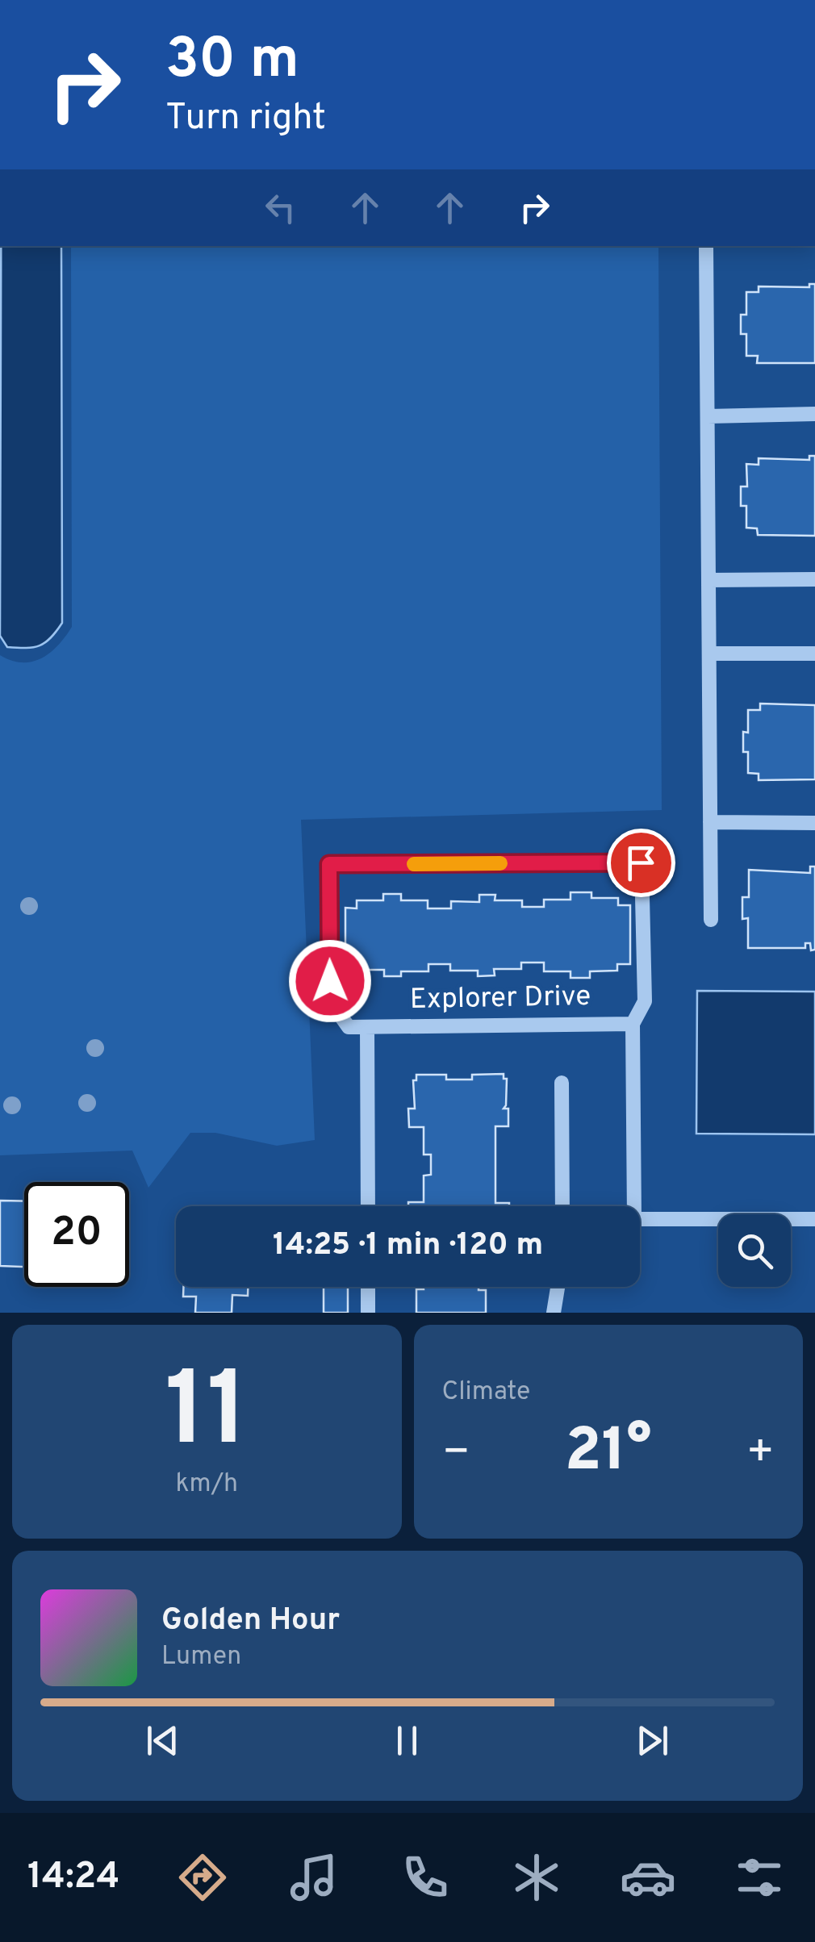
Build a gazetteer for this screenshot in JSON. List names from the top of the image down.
{
  "streets": {
    "street": ["Explorer Drive"]
  },
  "page": {
    "turn": ["30 m", "Turn right"],
    "limit": "20",
    "trip": "14:25 · 1 min · 120 m",
    "tile": [
      ["11", "km/h"],
      "Climate"
    ],
    "heat": ["−", "21°", "+"],
    "song": ["Golden Hour", "Lumen"],
    "tabs": "14:24"
  }
}
